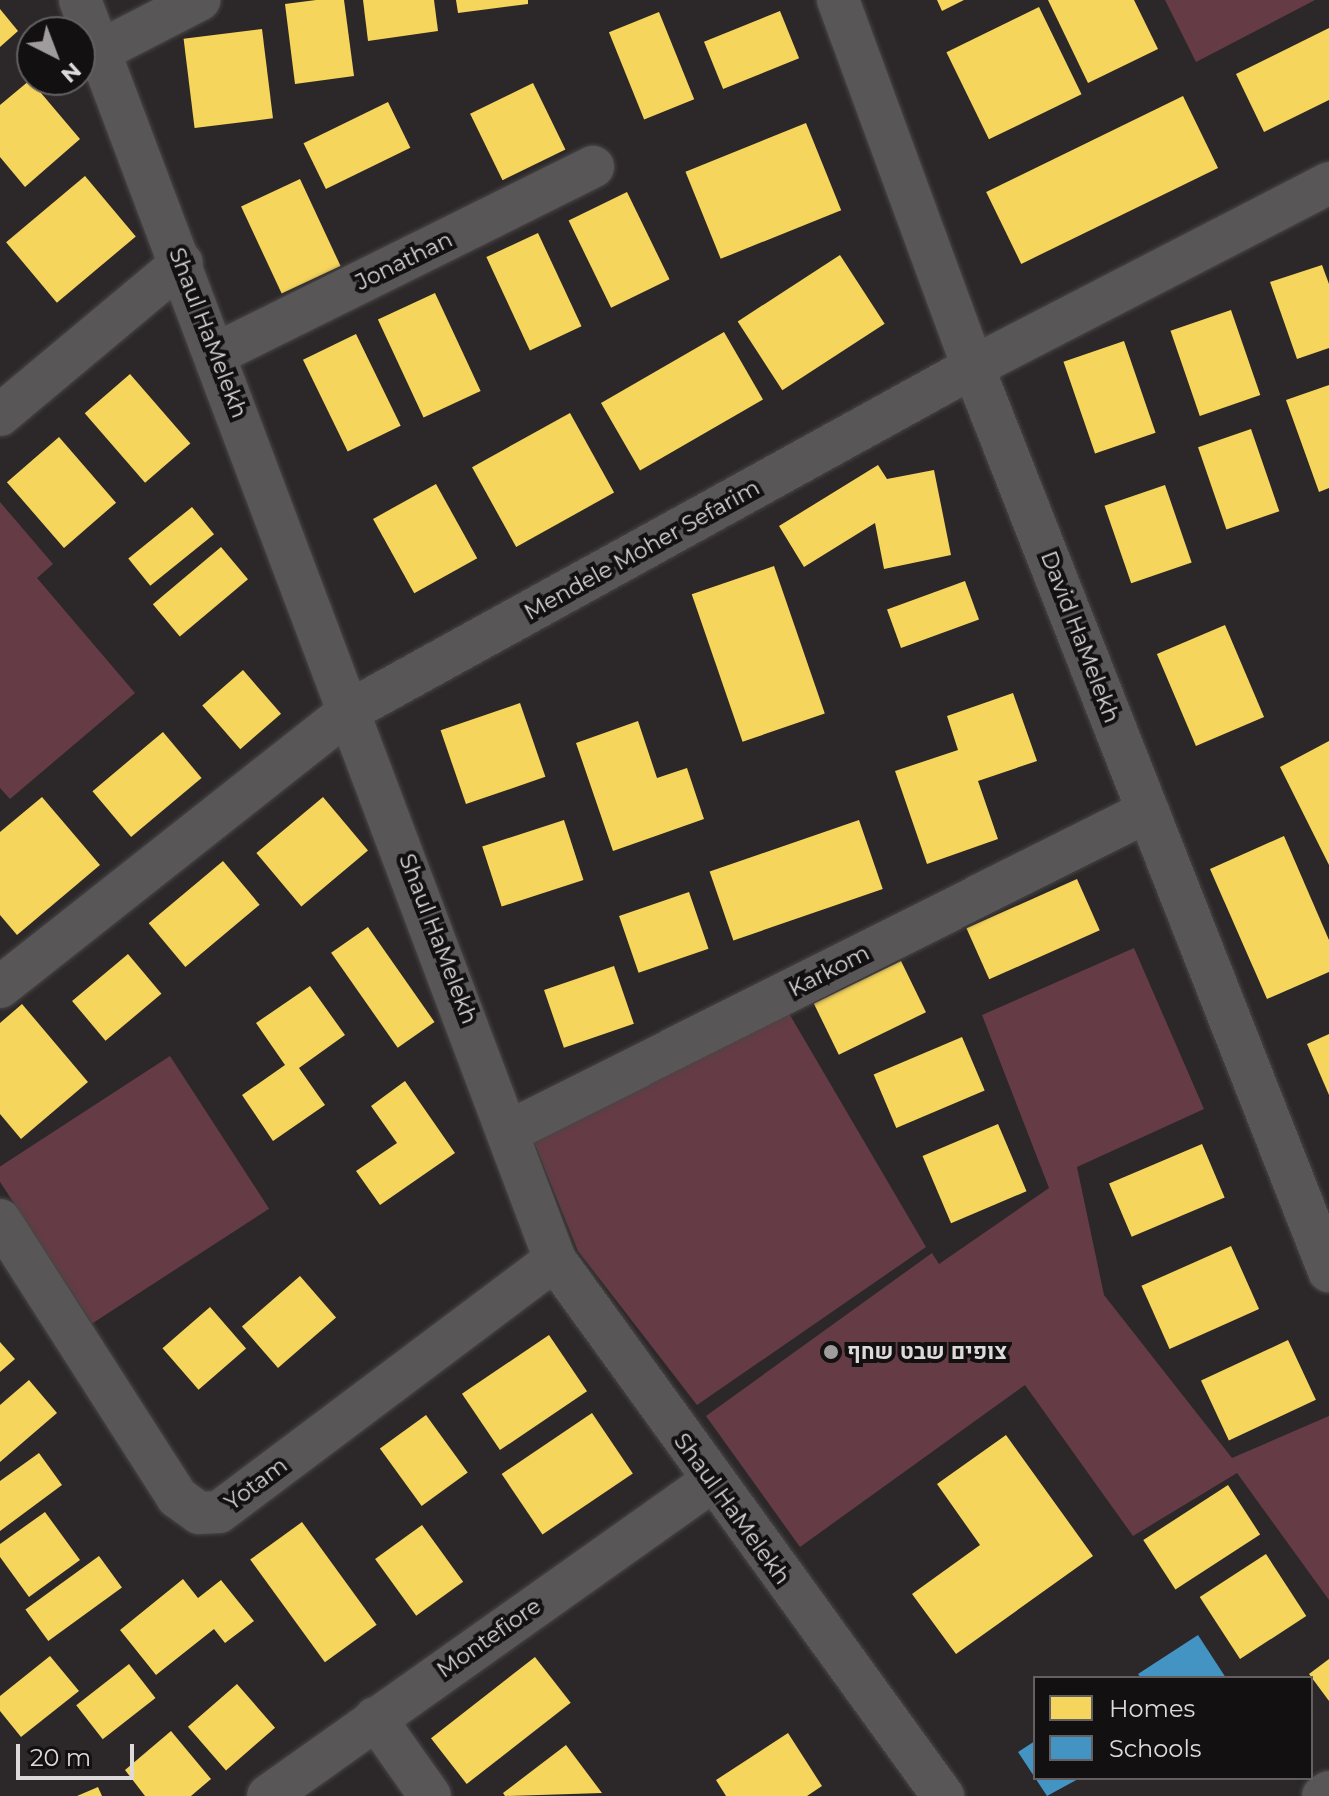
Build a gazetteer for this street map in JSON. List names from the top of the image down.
{
  "streets": {
    "street": [
      "Jonathan",
      "Shaul HaMelekh",
      "Mendele Moher Sefarim",
      "David HaMelekh",
      "Karkom",
      "Yotam",
      "Montefiore"
    ]
  },
  "crossings": [
    ["Jonathan", "Shaul HaMelekh"],
    ["Shaul HaMelekh", "Mendele Moher Sefarim"],
    ["Shaul HaMelekh", "Karkom"],
    ["Shaul HaMelekh", "Yotam"],
    ["Shaul HaMelekh", "Montefiore"],
    ["Mendele Moher Sefarim", "David HaMelekh"],
    ["David HaMelekh", "Karkom"]
  ],
  "places": ["צופים שבט שחף"],
  "legend": ["Homes", "Schools"],
  "scale_bar": "20 m",
  "north": "bottom right"
}
